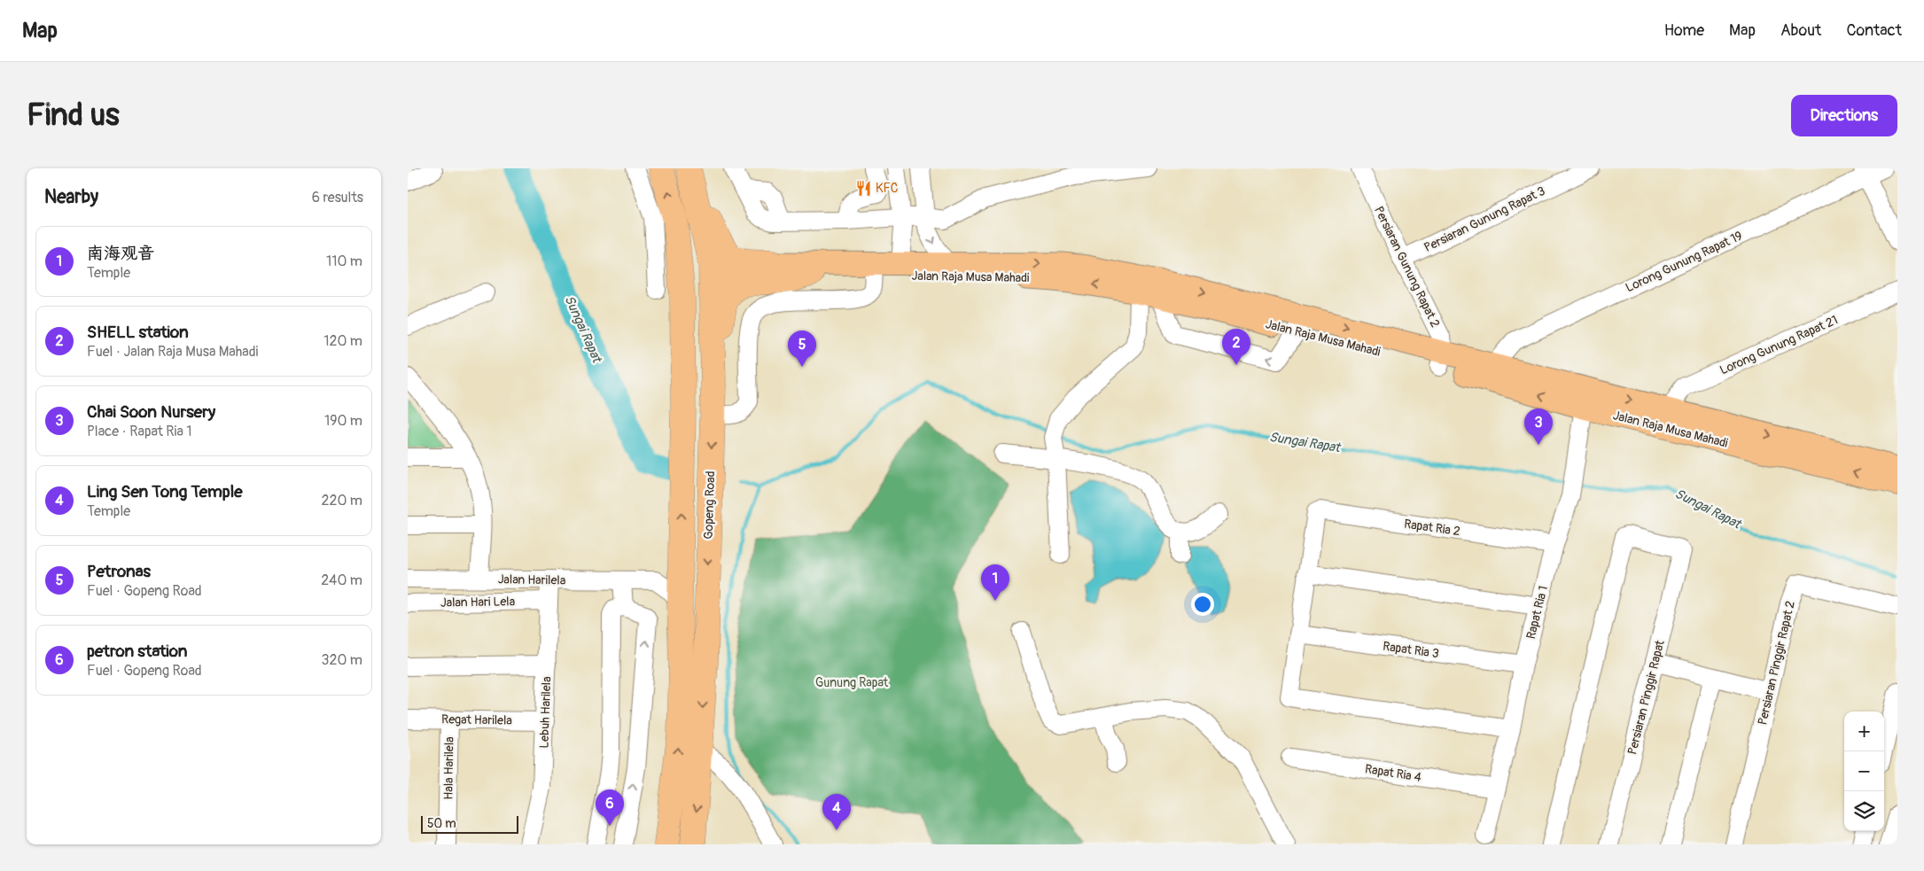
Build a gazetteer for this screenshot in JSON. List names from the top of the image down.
{
  "streets": {
    "highway": ["Gopeng Road"],
    "main road": ["Jalan Raja Musa Mahadi"],
    "street": [
      "Persiaran Gunung Rapat 3",
      "Lorong Gunung Rapat 19",
      "Persiaran Gunung Rapat 2",
      "Lorong Gunung Rapat 21",
      "Rapat Ria 2",
      "Jalan Harilela",
      "Jalan Hari Lela",
      "Rapat Ria 1",
      "Rapat Ria 3",
      "Persiaran Pinggir Rapat 2",
      "Persiaran Pinggir Rapat",
      "Lebuh Harilela",
      "Regat Harilela",
      "Hala Harilela",
      "Rapat Ria 4"
    ]
  },
  "crossings": [
    ["Persiaran Gunung Rapat 3", "Persiaran Gunung Rapat 2"],
    ["Lorong Gunung Rapat 19", "Jalan Raja Musa Mahadi"],
    ["Persiaran Gunung Rapat 2", "Jalan Raja Musa Mahadi"],
    ["Jalan Raja Musa Mahadi", "Lorong Gunung Rapat 21"],
    ["Jalan Raja Musa Mahadi", "Gopeng Road"],
    ["Jalan Raja Musa Mahadi", "Rapat Ria 1"],
    ["Rapat Ria 2", "Rapat Ria 1"],
    ["Jalan Harilela", "Lebuh Harilela"],
    ["Jalan Hari Lela", "Lebuh Harilela"],
    ["Rapat Ria 1", "Rapat Ria 3"],
    ["Rapat Ria 1", "Rapat Ria 4"],
    ["Lebuh Harilela", "Regat Harilela"],
    ["Regat Harilela", "Hala Harilela"]
  ],
  "water": ["Sungai Rapat"],
  "parks": ["Gunung Rapat"],
  "places": {
    "restaurant": ["KFC"]
  },
  "scale_bar": "50 m",
  "page": {
    "header": "Map",
    "nav": [
      "Home",
      "Map",
      "About",
      "Contact"
    ],
    "buttons": "Directions",
    "title": "Find us",
    "heading": ["Nearby", "6 results"],
    "list": [
      {
        "mark": "1",
        "name": "南海观音",
        "note": "Temple",
        "value": "110 m"
      },
      {
        "mark": "2",
        "name": "SHELL station",
        "note": "Fuel · Jalan Raja Musa Mahadi",
        "value": "120 m"
      },
      {
        "mark": "3",
        "name": "Chai Soon Nursery",
        "note": "Place · Rapat Ria 1",
        "value": "190 m"
      },
      {
        "mark": "4",
        "name": "Ling Sen Tong Temple",
        "note": "Temple",
        "value": "220 m"
      },
      {
        "mark": "5",
        "name": "Petronas",
        "note": "Fuel · Gopeng Road",
        "value": "240 m"
      },
      {
        "mark": "6",
        "name": "petron station",
        "note": "Fuel · Gopeng Road",
        "value": "320 m"
      }
    ],
    "pins": [
      "2",
      "5",
      "3",
      "1",
      "6",
      "4"
    ],
    "map_buttons": ["+", "−"],
    "scale": "50 m"
  }
}
